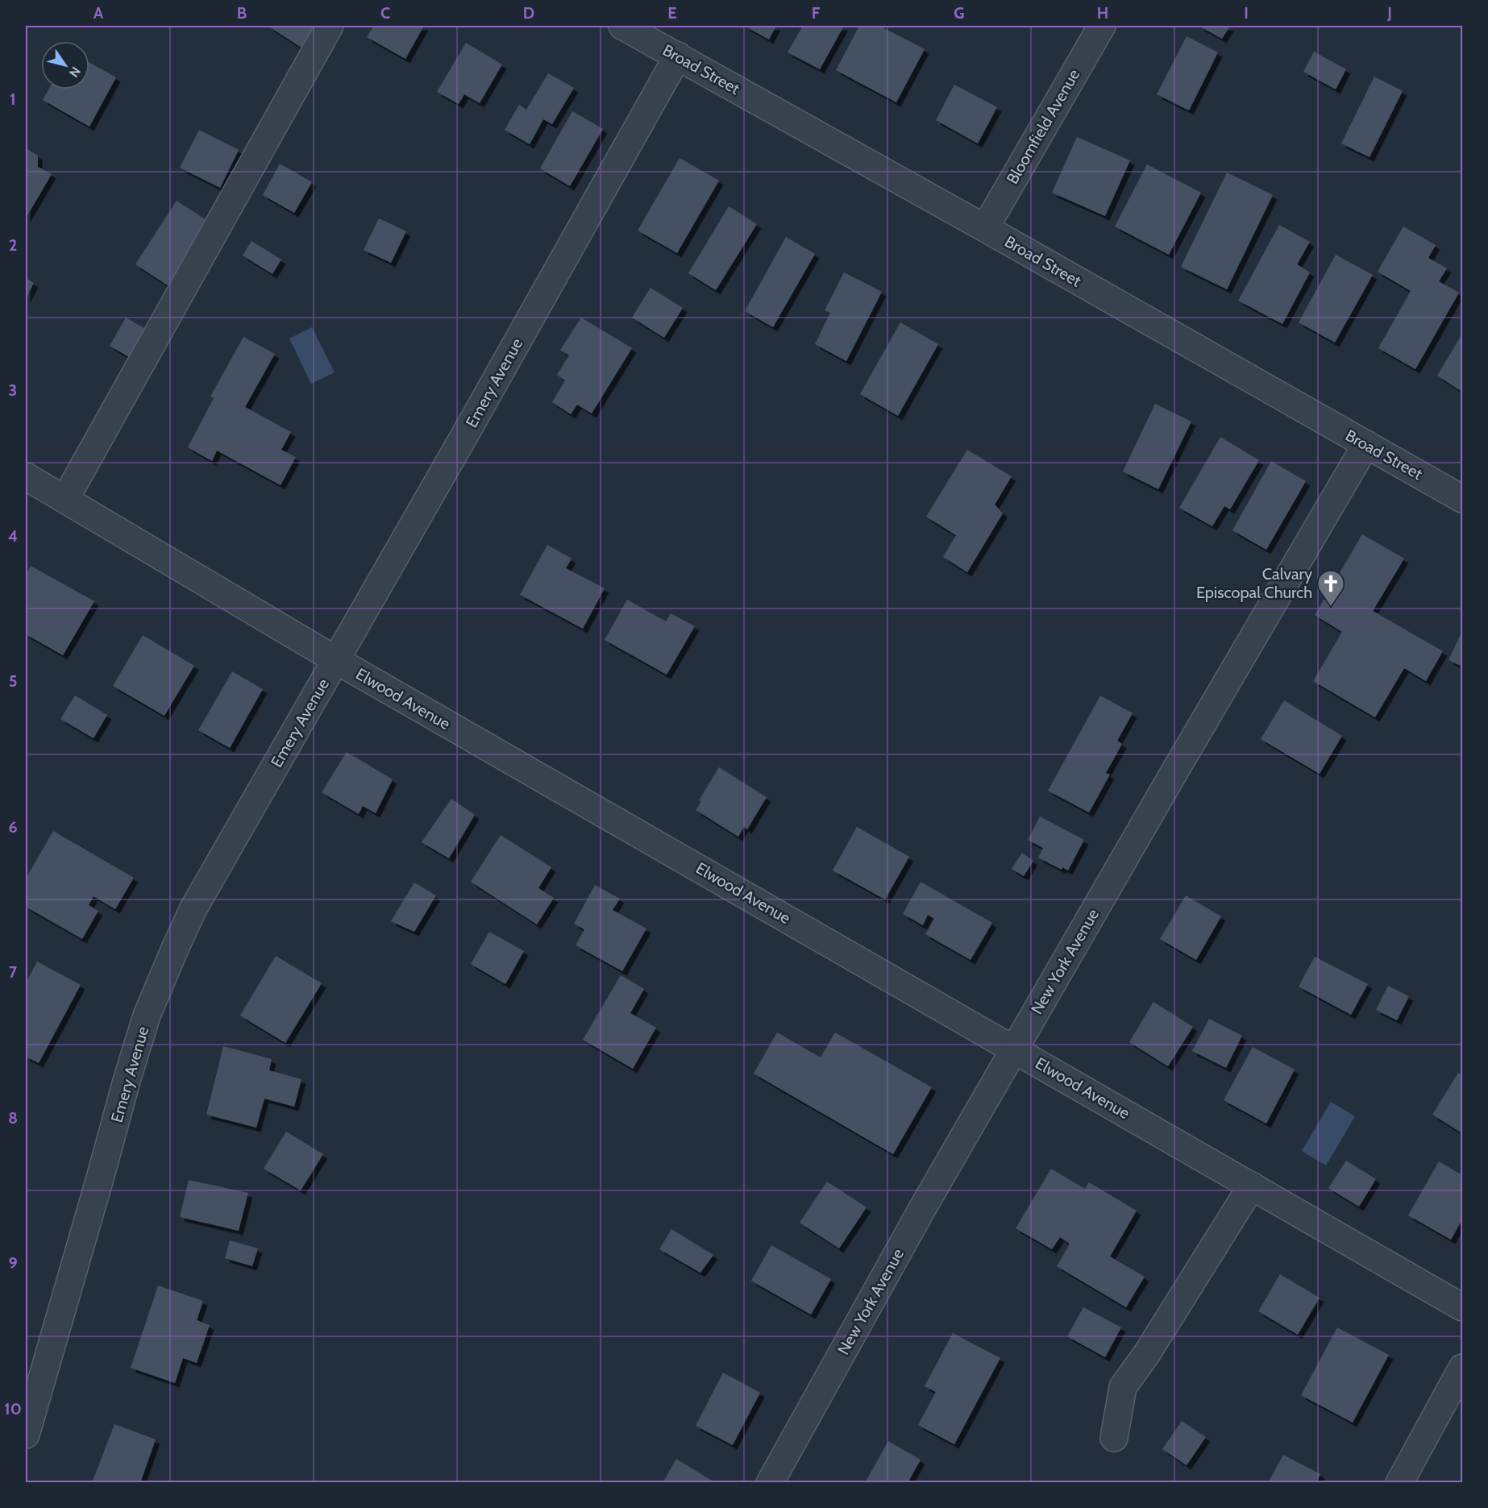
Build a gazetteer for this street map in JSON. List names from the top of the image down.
{
  "streets": {
    "street": [
      "Broad Street",
      "Bloomfield Avenue",
      "Emery Avenue",
      "Elwood Avenue",
      "New York Avenue"
    ]
  },
  "crossings": [
    ["Broad Street", "Bloomfield Avenue"],
    ["Broad Street", "Emery Avenue"],
    ["Broad Street", "New York Avenue"],
    ["Emery Avenue", "Elwood Avenue"],
    ["Elwood Avenue", "New York Avenue"]
  ],
  "places": {
    "church": ["Calvary Episcopal Church"]
  },
  "north": "bottom right",
  "grid": {
    "columns": [
      "A",
      "B",
      "C",
      "D",
      "E",
      "F",
      "G",
      "H",
      "I",
      "J"
    ],
    "rows": [
      "1",
      "2",
      "3",
      "4",
      "5",
      "6",
      "7",
      "8",
      "9",
      "10"
    ]
  }
}
